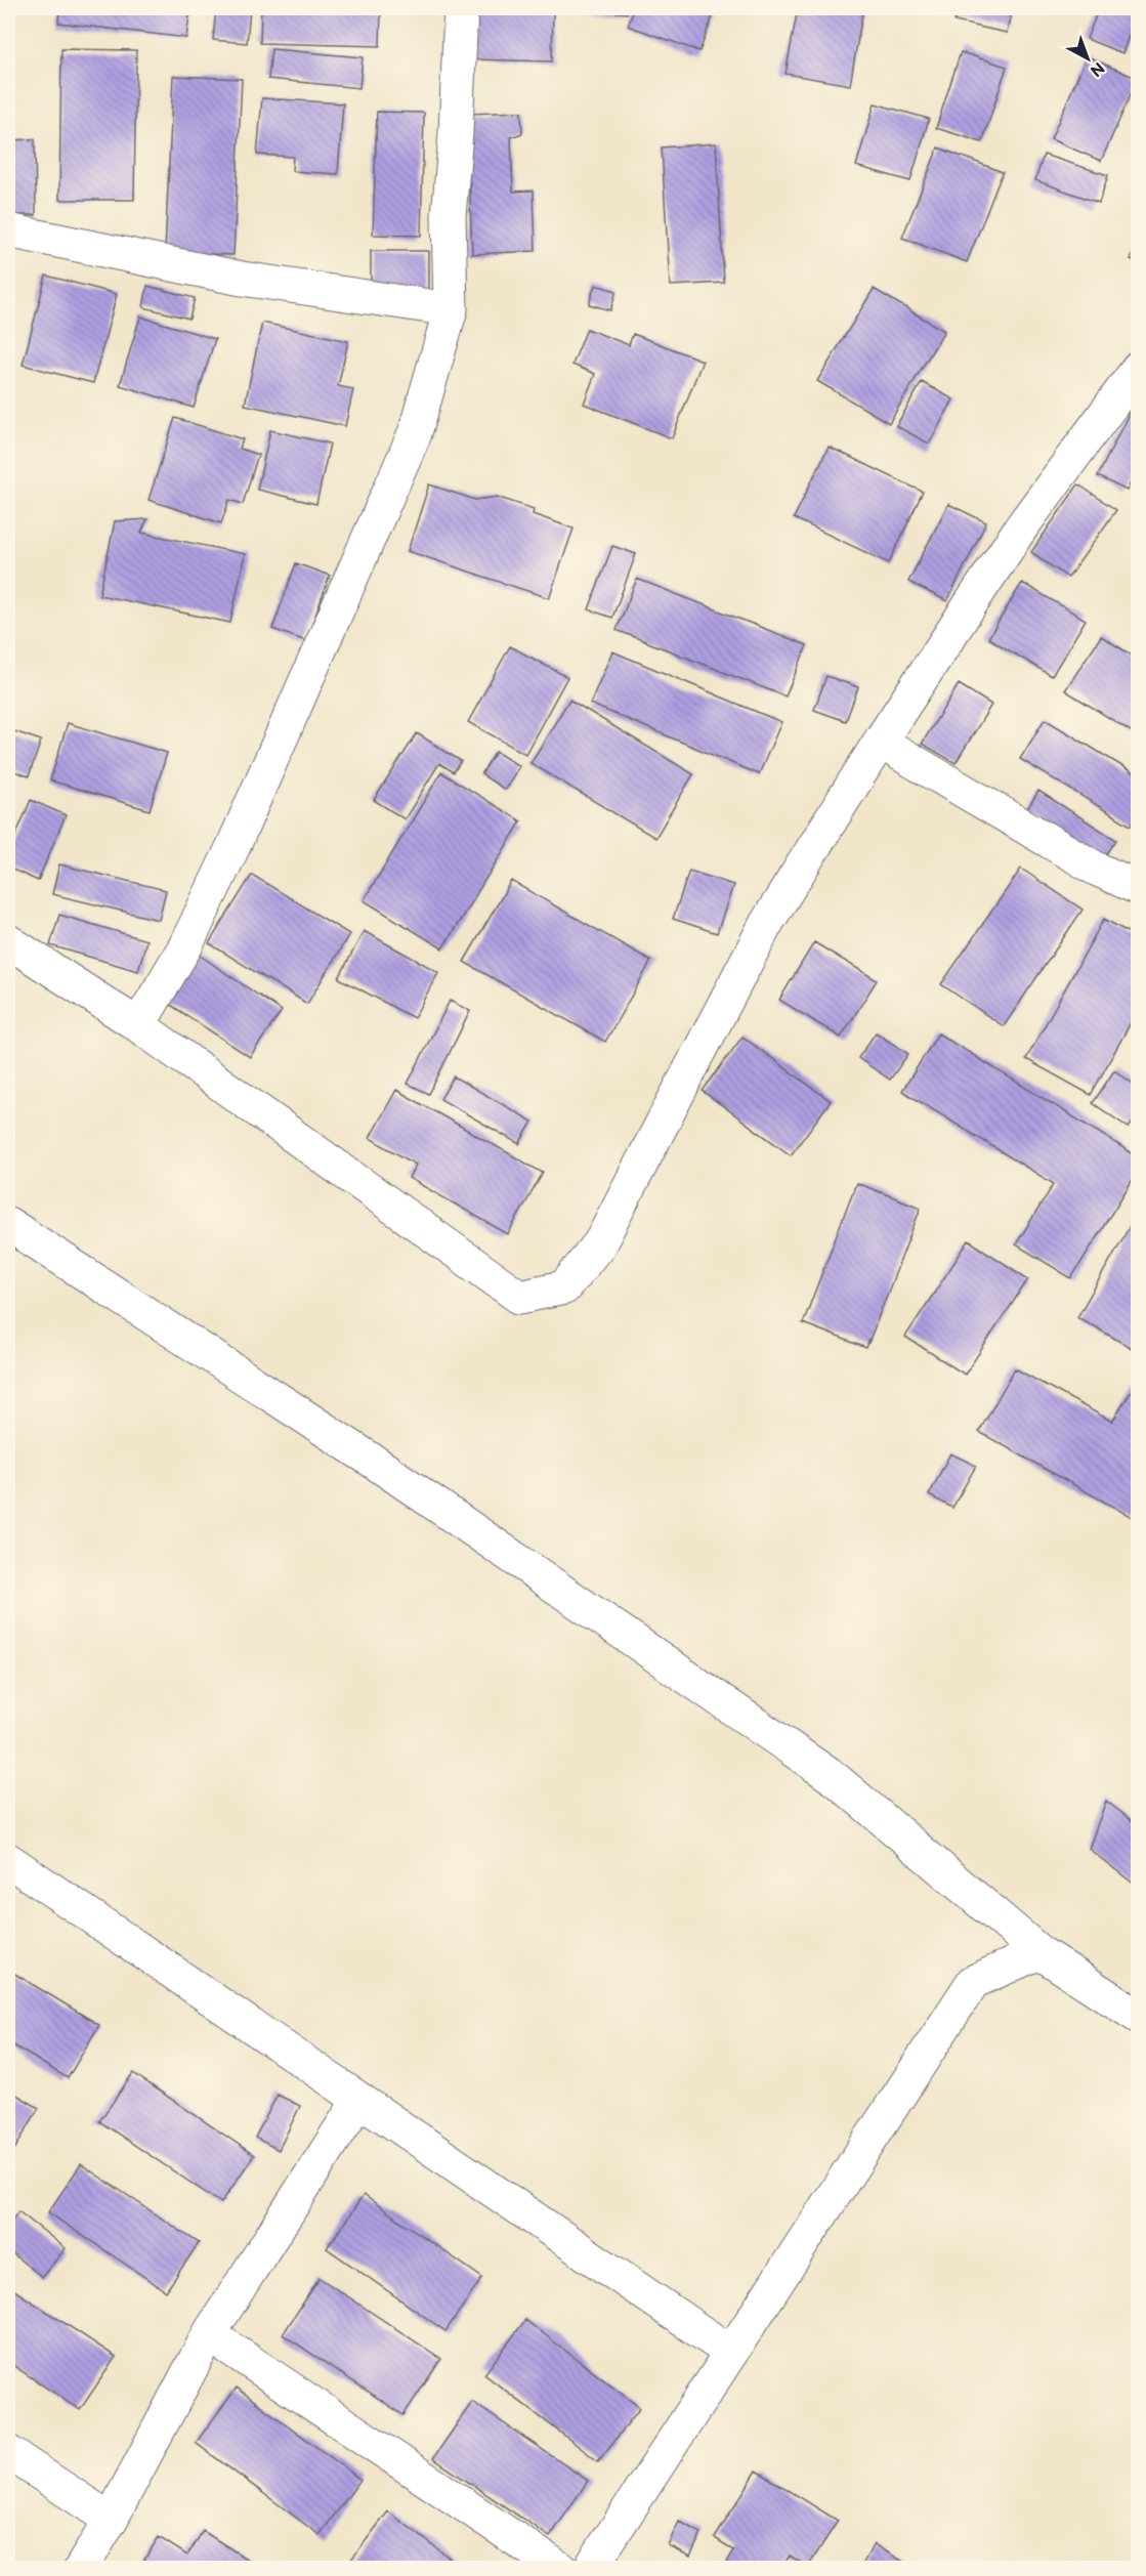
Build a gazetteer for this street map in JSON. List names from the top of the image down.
{
  "north": "bottom right"
}
